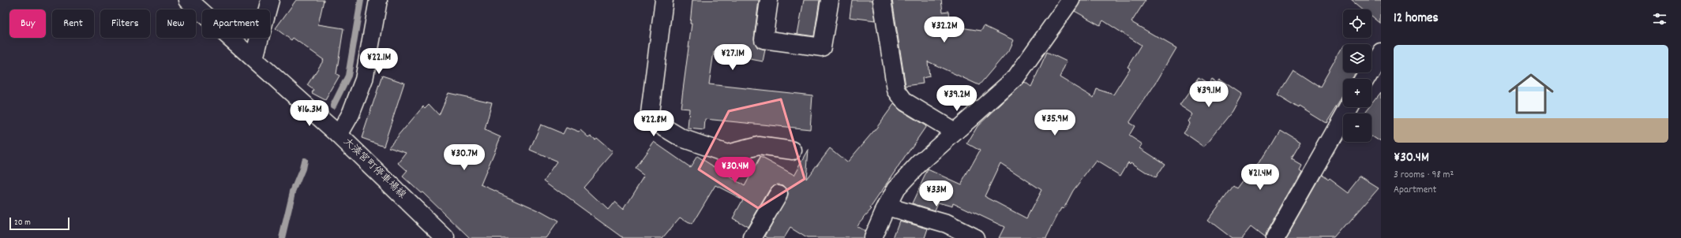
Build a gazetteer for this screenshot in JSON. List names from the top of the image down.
{
  "streets": {
    "street": ["大湊宮町停車場線"]
  },
  "scale_bar": "20 m",
  "page": {
    "heading": "12 homes",
    "map_buttons": ["+", "−"],
    "chip": [
      "Buy",
      "Rent",
      "Filters",
      "New",
      "Apartment"
    ],
    "price": [
      "¥32.2M",
      "¥27.1M",
      "¥22.1M",
      "¥39.1M",
      "¥39.2M",
      "¥16.3M",
      "¥35.9M",
      "¥22.8M",
      "¥30.7M",
      "¥30.4M",
      "¥21.4M",
      "¥33M"
    ],
    "list": [
      {
        "name": "¥30.4M",
        "note": "3 rooms · 98 m² · Apartment"
      }
    ],
    "scale": "20 m"
  }
}
